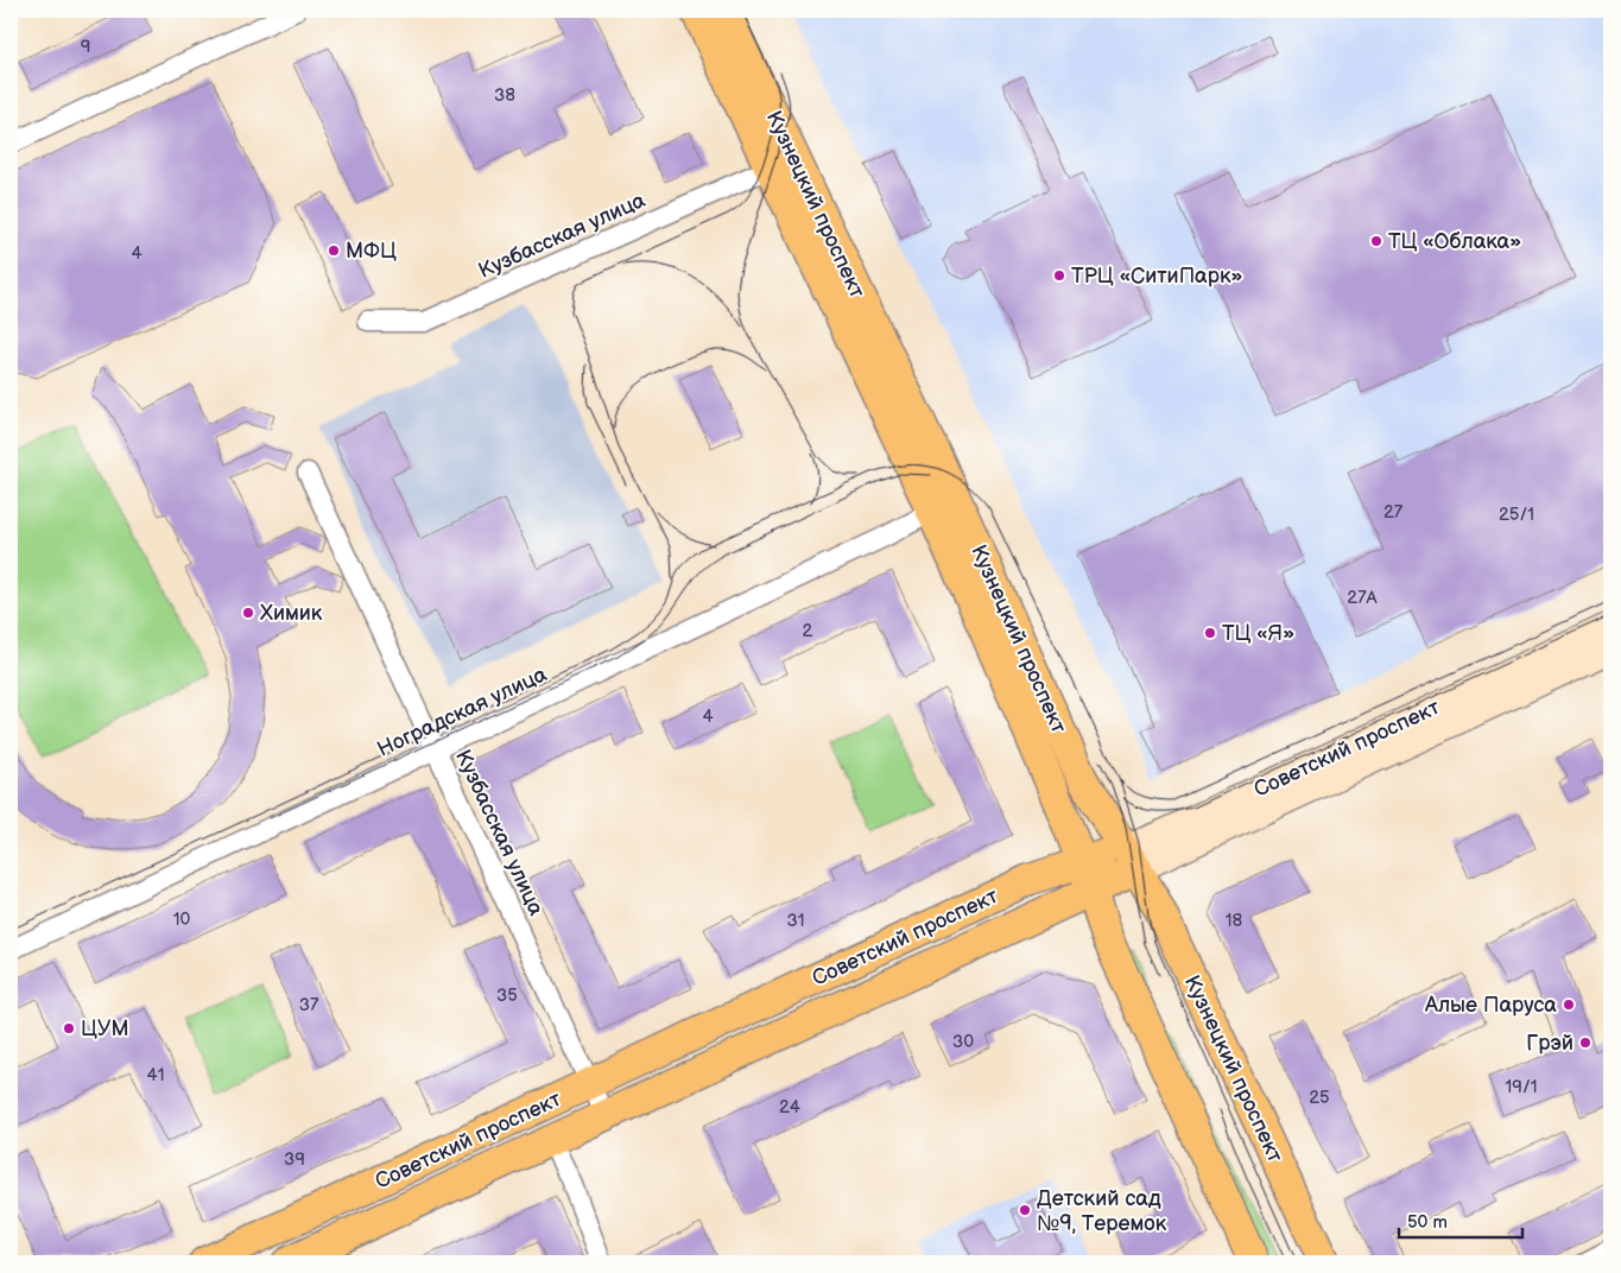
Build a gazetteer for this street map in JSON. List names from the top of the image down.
{
  "streets": {
    "main road": ["Кузнецкий проспект", "Советский проспект"],
    "street": ["Кузбасская улица", "Ноградская улица"]
  },
  "crossings": [
    ["Кузнецкий проспект", "Кузбасская улица"],
    ["Кузнецкий проспект", "Ноградская улица"],
    ["Кузнецкий проспект", "Советский проспект"],
    ["Кузбасская улица", "Ноградская улица"],
    ["Кузбасская улица", "Советский проспект"]
  ],
  "places": [
    "ТЦ «Облака»",
    "МФЦ",
    "ТРЦ «СитиПарк»",
    "Химик",
    "ТЦ «Я»",
    "Алые Паруса",
    "ЦУМ",
    "Грэй",
    "Детский сад №9, Теремок"
  ],
  "house_numbers": [
    "9",
    "38",
    "4",
    "27",
    "25/1",
    "27А",
    "2",
    "4",
    "10",
    "31",
    "18",
    "35",
    "37",
    "30",
    "41",
    "19/1",
    "25",
    "24",
    "39"
  ],
  "scale_bar": "50 m"
}
